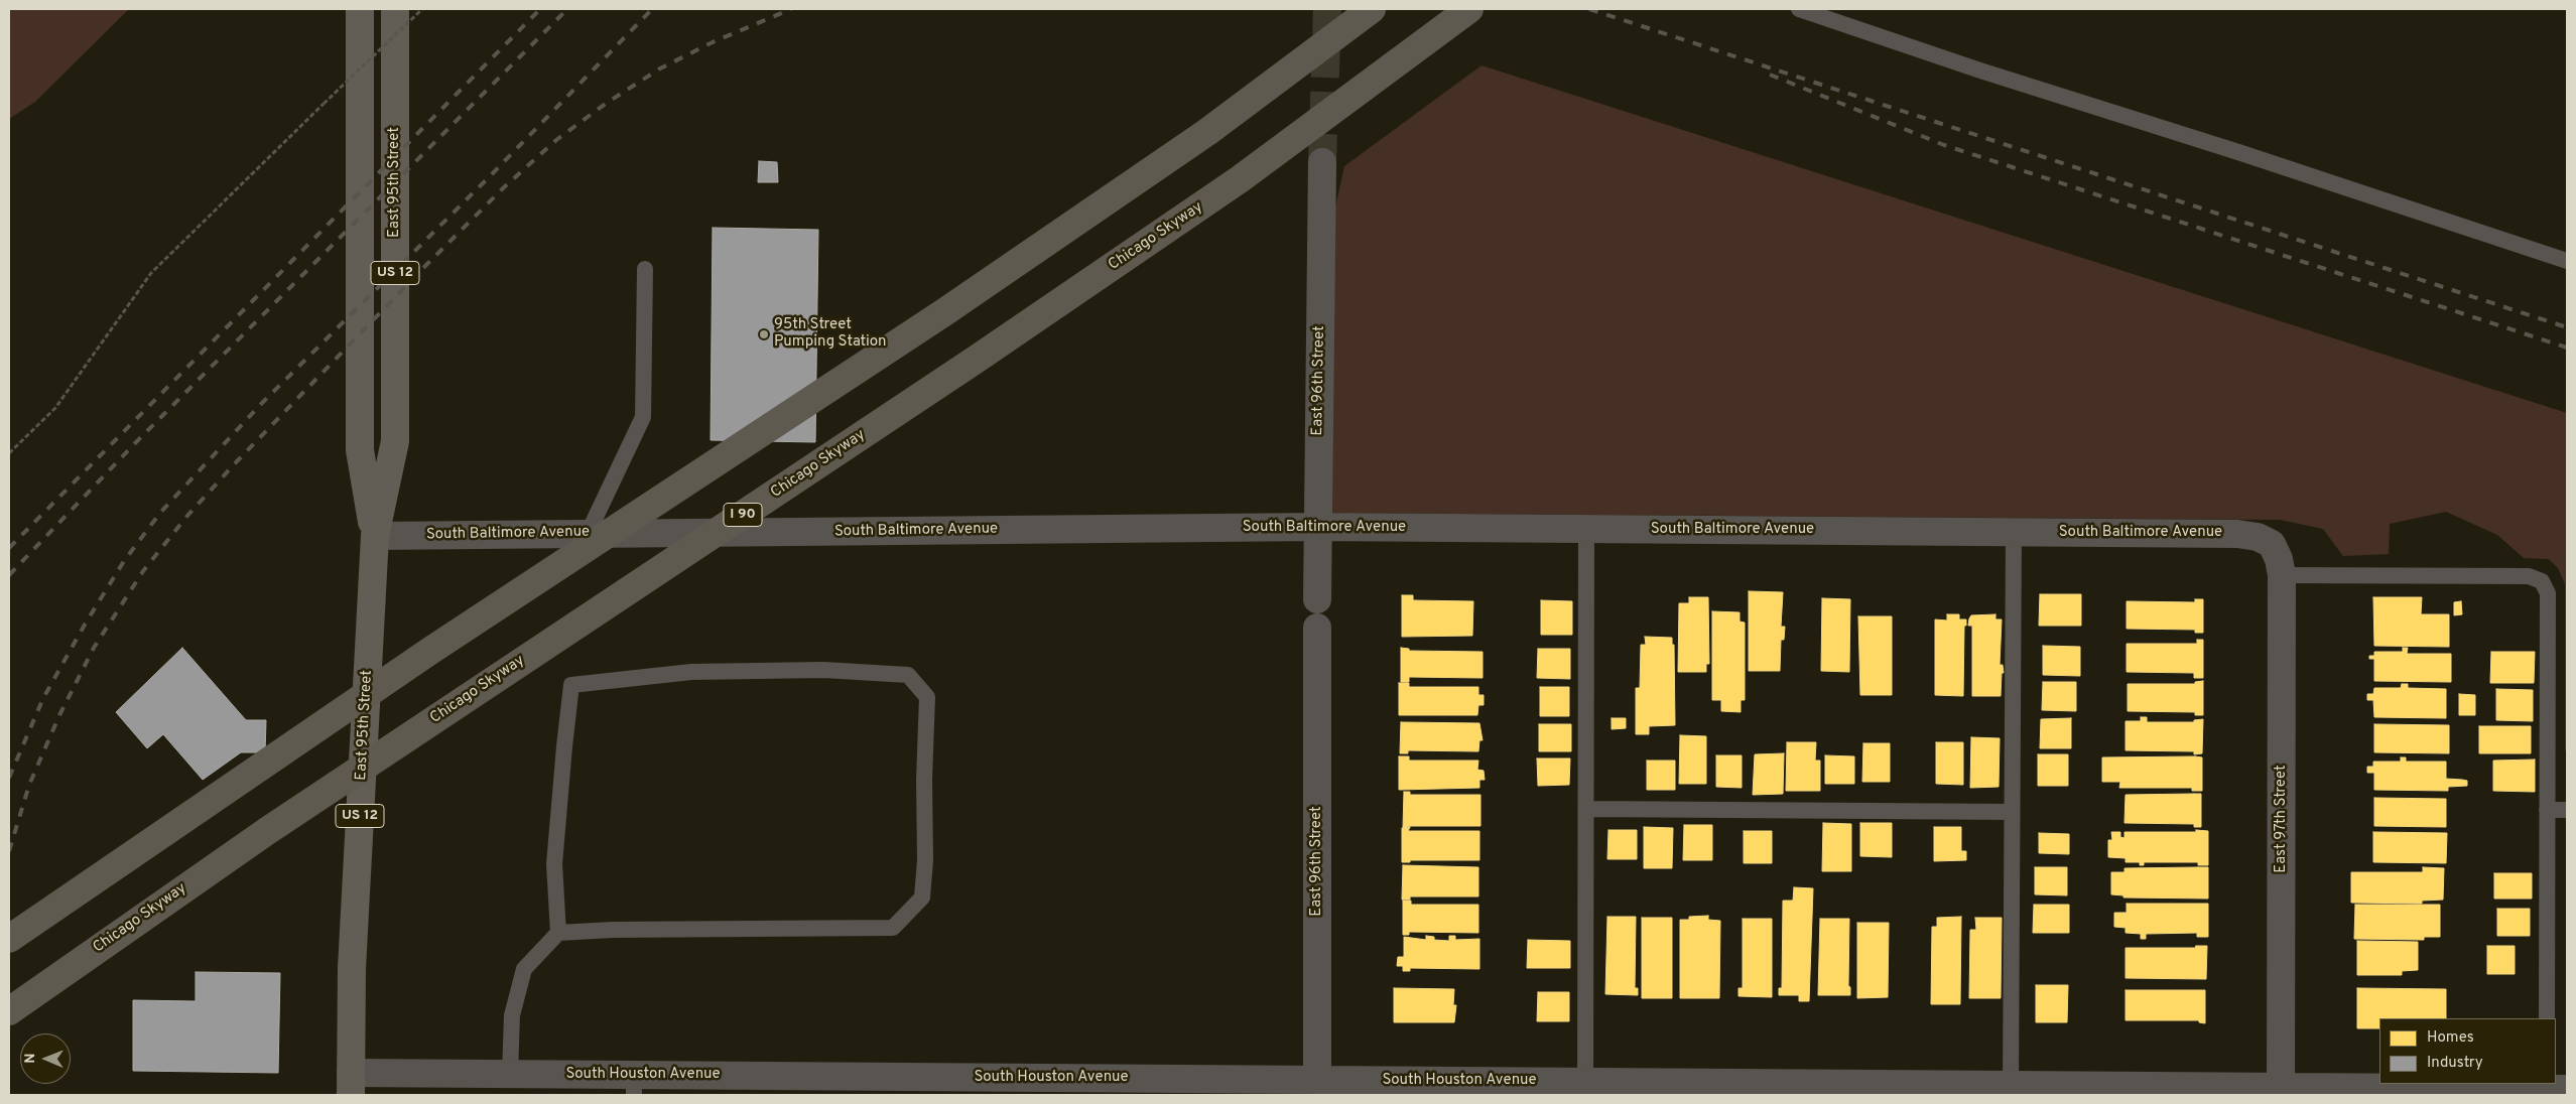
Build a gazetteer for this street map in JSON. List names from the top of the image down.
{
  "streets": {
    "highway": ["Chicago Skyway", "I 90"],
    "main road": ["East 95th Street", "US 12"],
    "street": [
      "East 96th Street",
      "South Baltimore Avenue",
      "East 97th Street",
      "South Houston Avenue"
    ]
  },
  "crossings": [
    ["East 95th Street", "South Baltimore Avenue"],
    ["East 95th Street", "South Houston Avenue"],
    ["East 96th Street", "South Baltimore Avenue"],
    ["East 96th Street", "South Houston Avenue"],
    ["South Baltimore Avenue", "East 97th Street"],
    ["East 97th Street", "South Houston Avenue"]
  ],
  "places": ["95th Street Pumping Station"],
  "legend": ["Homes", "Industry"],
  "north": "left"
}
